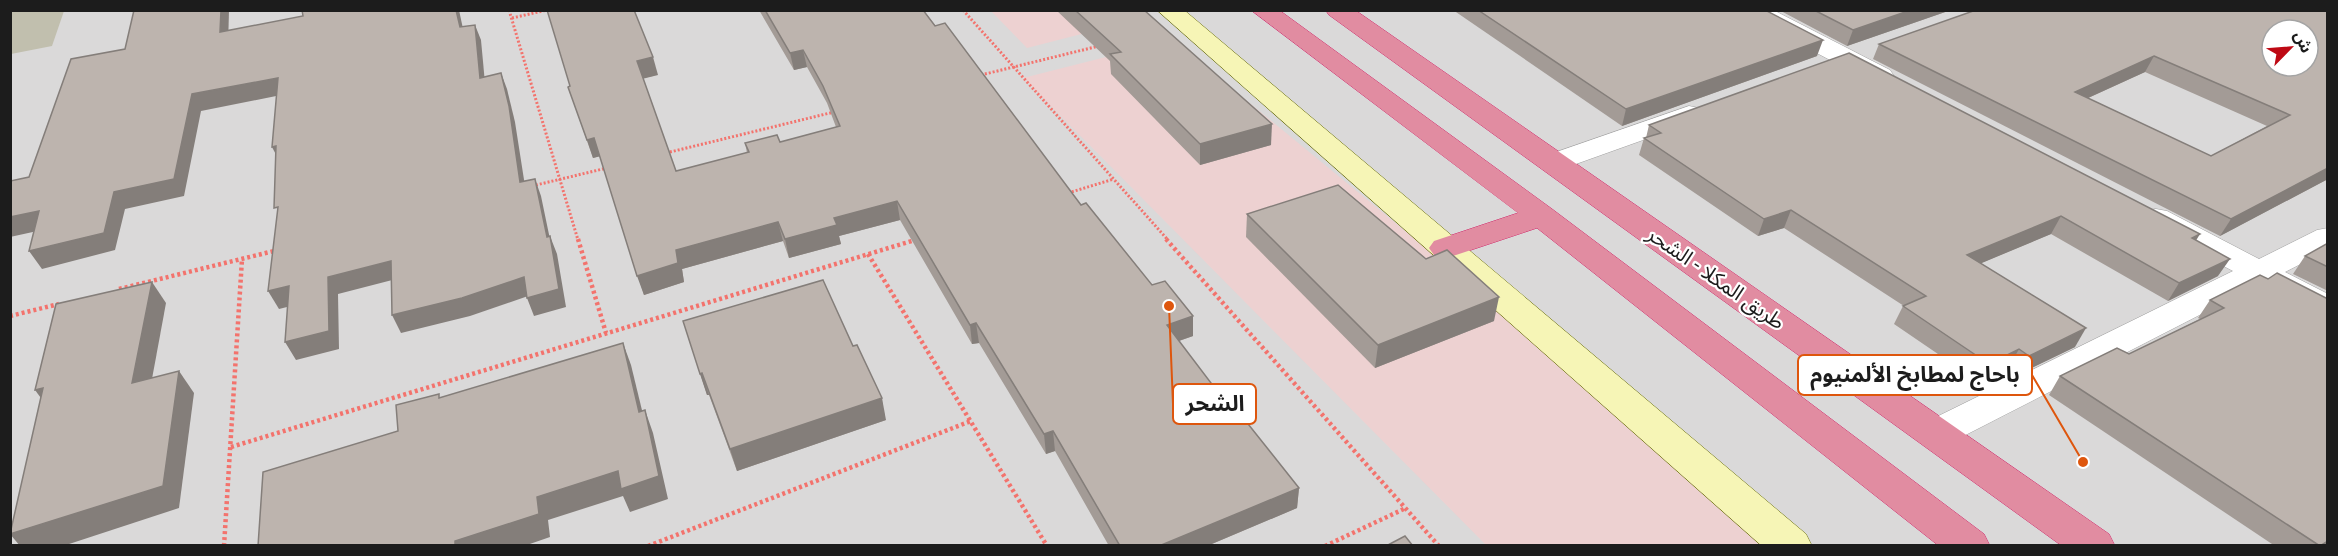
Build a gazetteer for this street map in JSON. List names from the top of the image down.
{
  "streets": {
    "highway": ["طريق المكلا - الشحر"]
  },
  "places": ["الشحر", "باحاج لمطابخ الألمنيوم"],
  "north": "top right"
}
